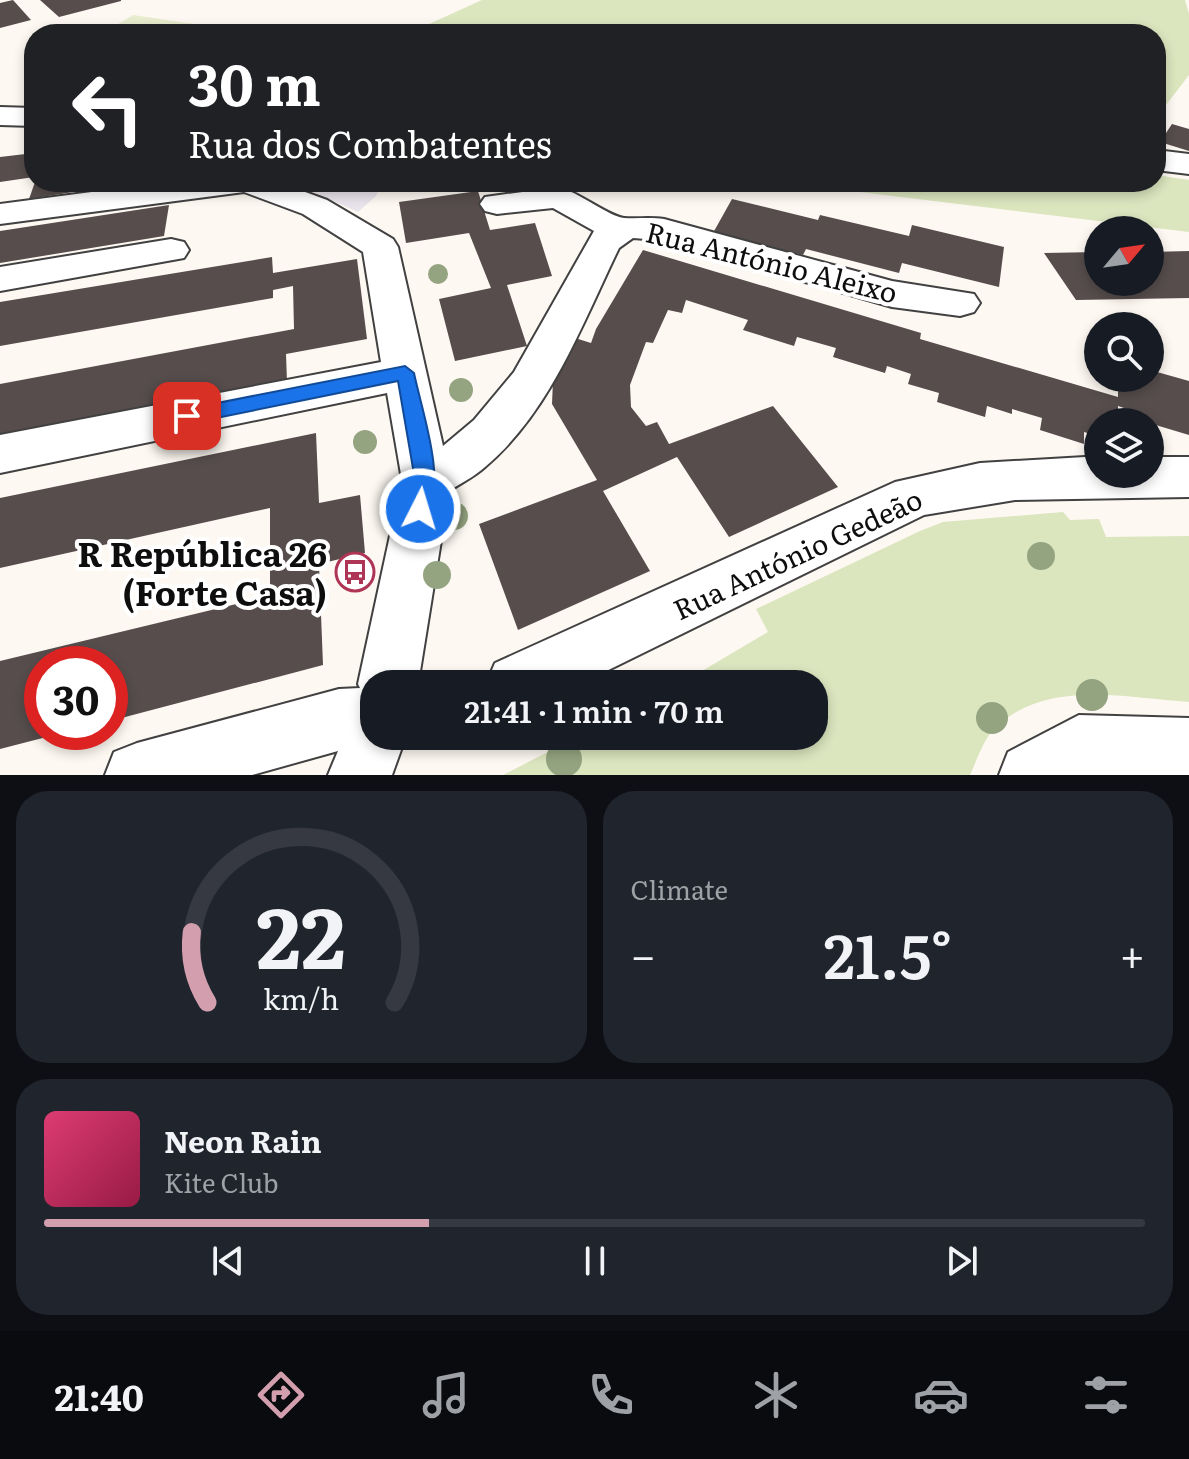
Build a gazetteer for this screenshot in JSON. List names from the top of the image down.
{
  "streets": {
    "street": ["Rua António Aleixo", "Rua António Gedeão"]
  },
  "places": {
    "bus stop": ["R República 26 (Forte Casa)"]
  },
  "north": "top right",
  "page": {
    "turn": ["30 m", "Rua dos Combatentes"],
    "limit": "30",
    "trip": "21:41 · 1 min · 70 m",
    "tile": "Climate",
    "heat": ["−", "21.5°", "+"],
    "song": ["Neon Rain", "Kite Club"],
    "tabs": "21:40",
    "gauge": ["22", "km/h"]
  }
}
